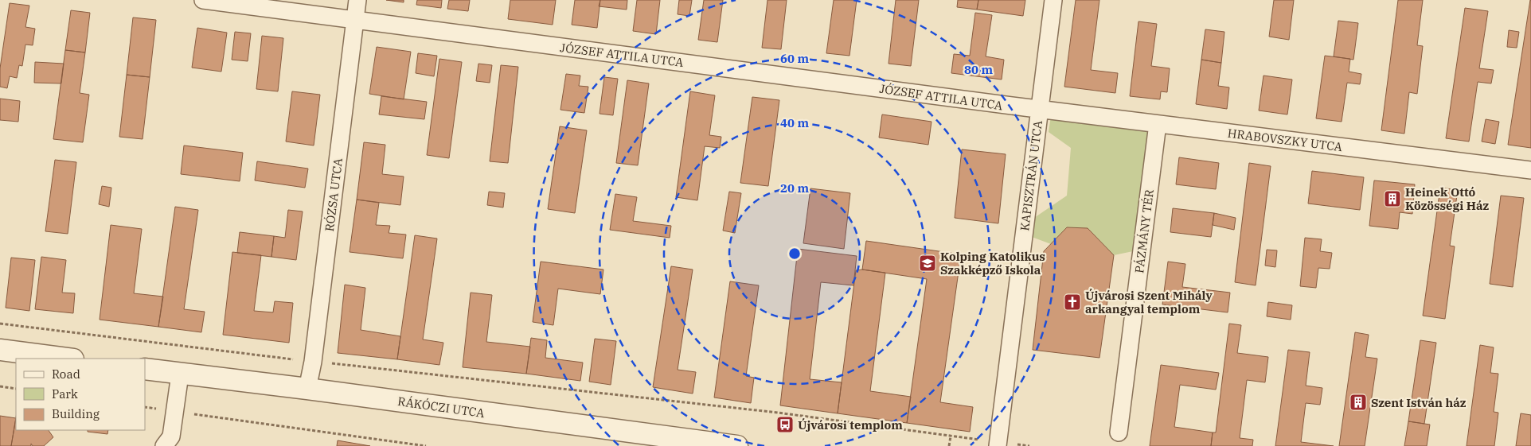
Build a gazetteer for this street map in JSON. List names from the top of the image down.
{
  "streets": {
    "street": [
      "JÓZSEF ATTILA UTCA",
      "HRABOVSZKY UTCA",
      "KAPISZTRÁN UTCA",
      "RÓZSA UTCA",
      "PÁZMÁNY TÉR",
      "RÁKÓCZI UTCA"
    ]
  },
  "crossings": [
    ["JÓZSEF ATTILA UTCA", "HRABOVSZKY UTCA"],
    ["JÓZSEF ATTILA UTCA", "KAPISZTRÁN UTCA"],
    ["JÓZSEF ATTILA UTCA", "RÓZSA UTCA"],
    ["HRABOVSZKY UTCA", "KAPISZTRÁN UTCA"],
    ["HRABOVSZKY UTCA", "PÁZMÁNY TÉR"],
    ["RÓZSA UTCA", "RÁKÓCZI UTCA"]
  ],
  "places": {
    "building": ["Heinek Ottó Közösségi Ház", "Szent István ház"],
    "school or university": ["Kolping Katolikus Szakképző Iskola"],
    "church": ["Újvárosi Szent Mihály arkangyal templom"],
    "bus stop": ["Újvárosi templom"]
  },
  "legend": ["Road", "Park", "Building"],
  "rings": [
    "60 m",
    "80 m",
    "40 m",
    "20 m"
  ]
}
